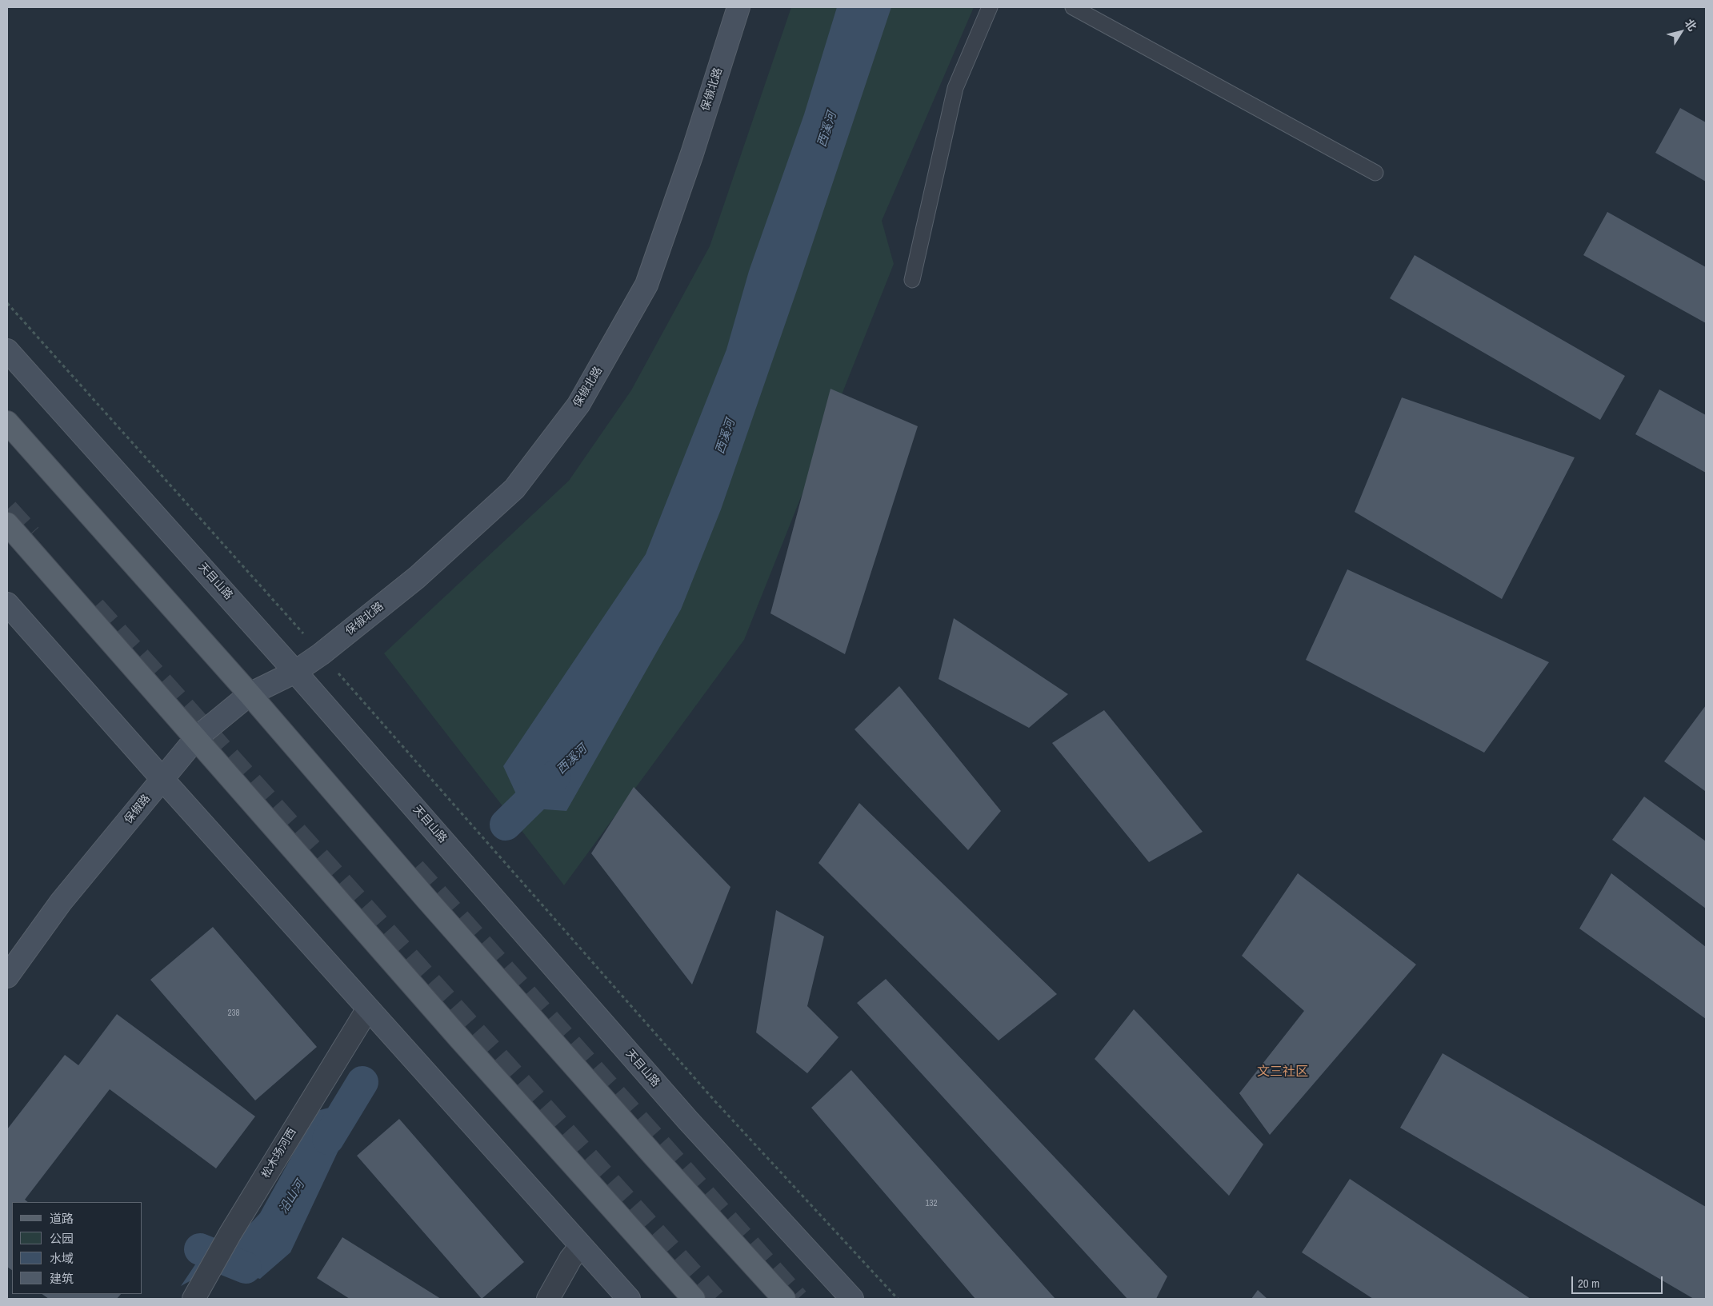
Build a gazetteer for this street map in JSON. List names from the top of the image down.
{
  "streets": {
    "main road": ["保俶北路", "天目山路", "保俶路"],
    "street": ["松木场河西"]
  },
  "crossings": [
    ["保俶北路", "天目山路"],
    ["保俶北路", "保俶路"],
    ["天目山路", "保俶路"]
  ],
  "districts": ["文三社区"],
  "water": ["西溪河", "沿山河"],
  "house_numbers": ["238", "132"],
  "legend": [
    "道路",
    "公园",
    "水域",
    "建筑"
  ],
  "scale_bar": "20 m",
  "north": "top right"
}
